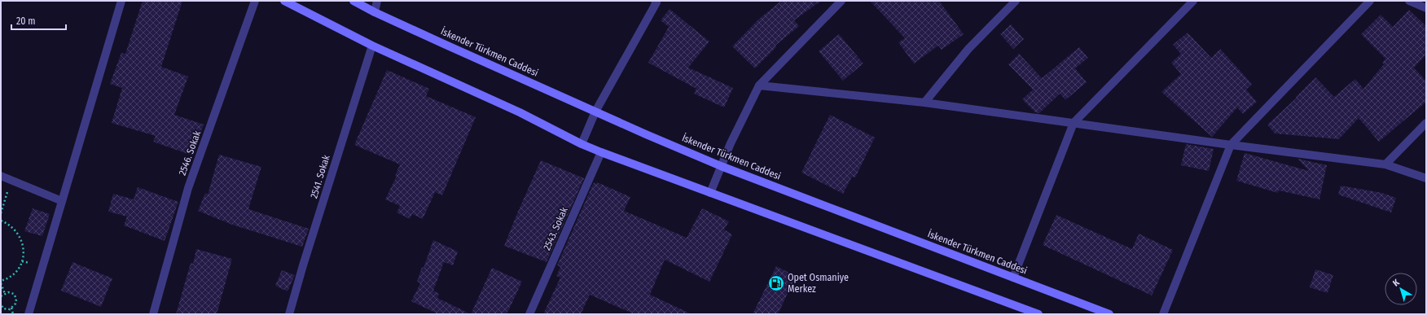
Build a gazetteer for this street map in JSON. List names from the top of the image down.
{
  "streets": {
    "main road": ["İskender Türkmen Caddesi"],
    "street": ["2546. Sokak", "2541. Sokak", "2543. Sokak"]
  },
  "places": {
    "fuel station": ["Opet Osmaniye Merkez"]
  },
  "scale_bar": "20 m",
  "north": "top left"
}
